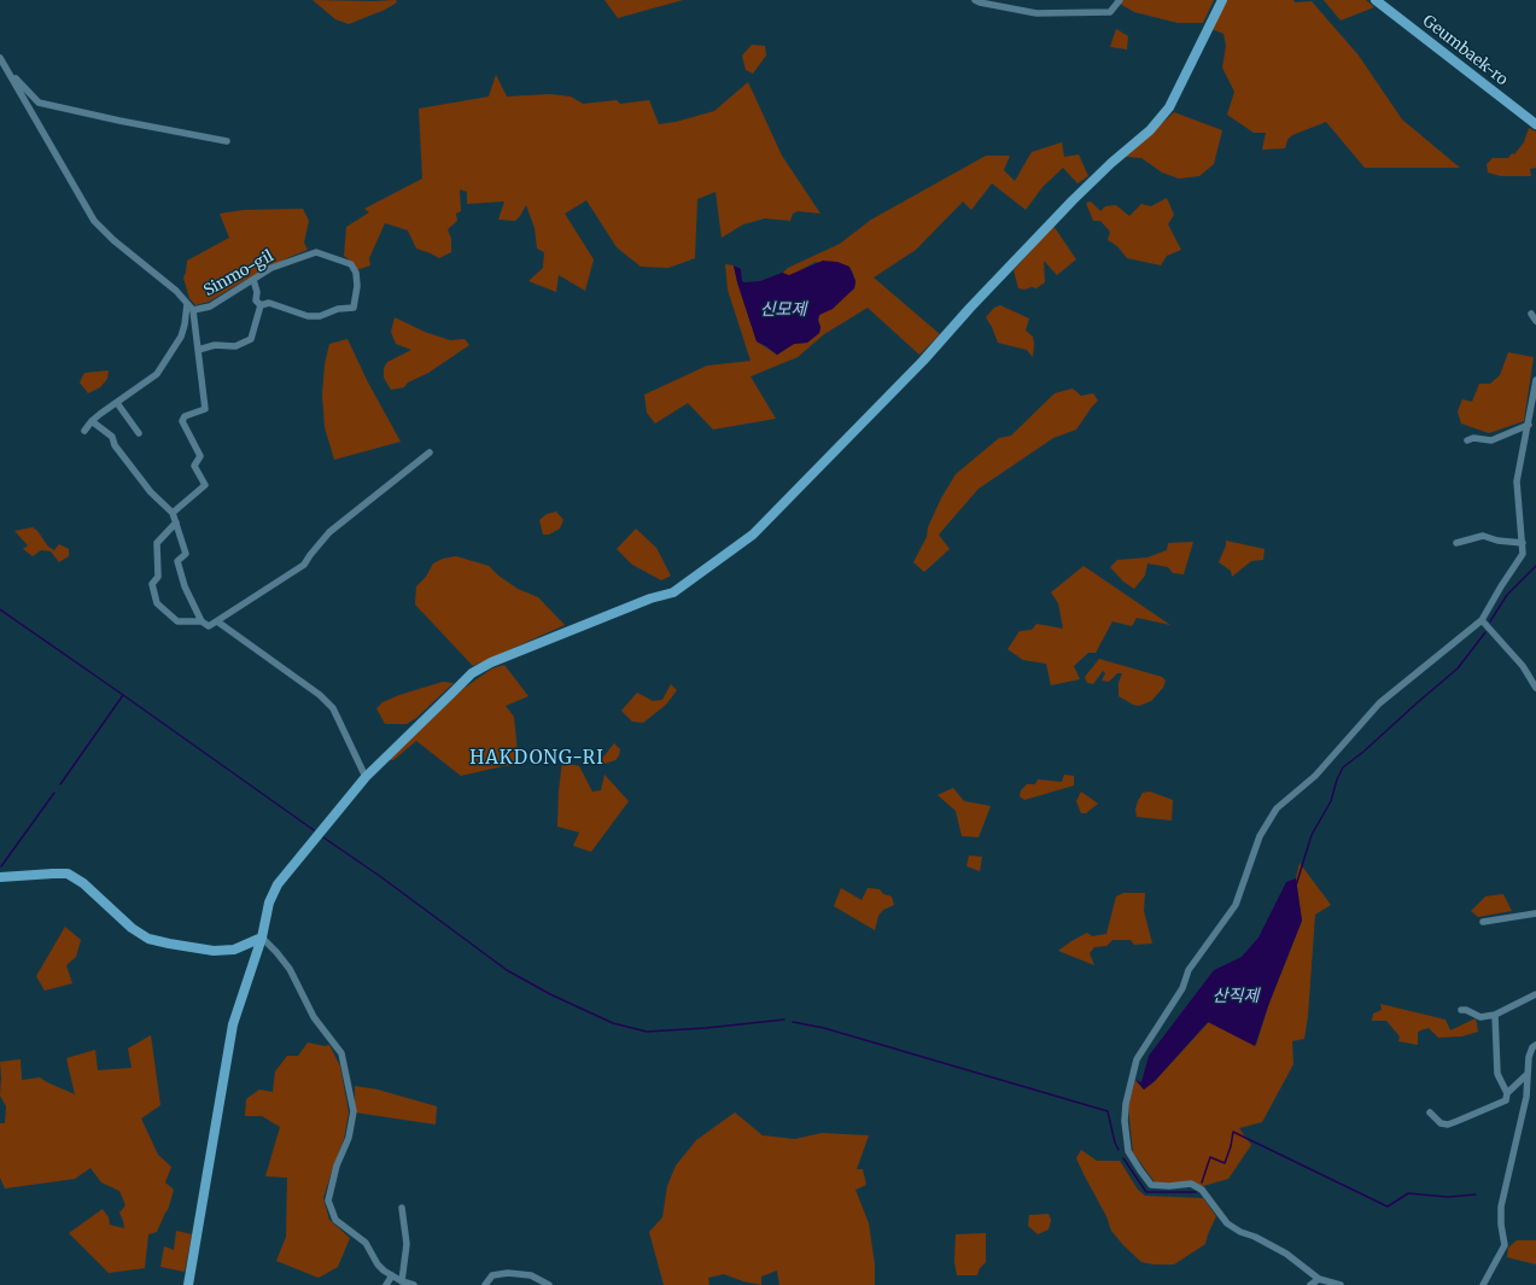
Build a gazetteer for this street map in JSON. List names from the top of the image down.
{
  "streets": {
    "street": ["Geumbaek-ro", "Sinmo-gil"]
  },
  "districts": ["HAKDONG-RI"],
  "water": ["신모제", "산직제"]
}
